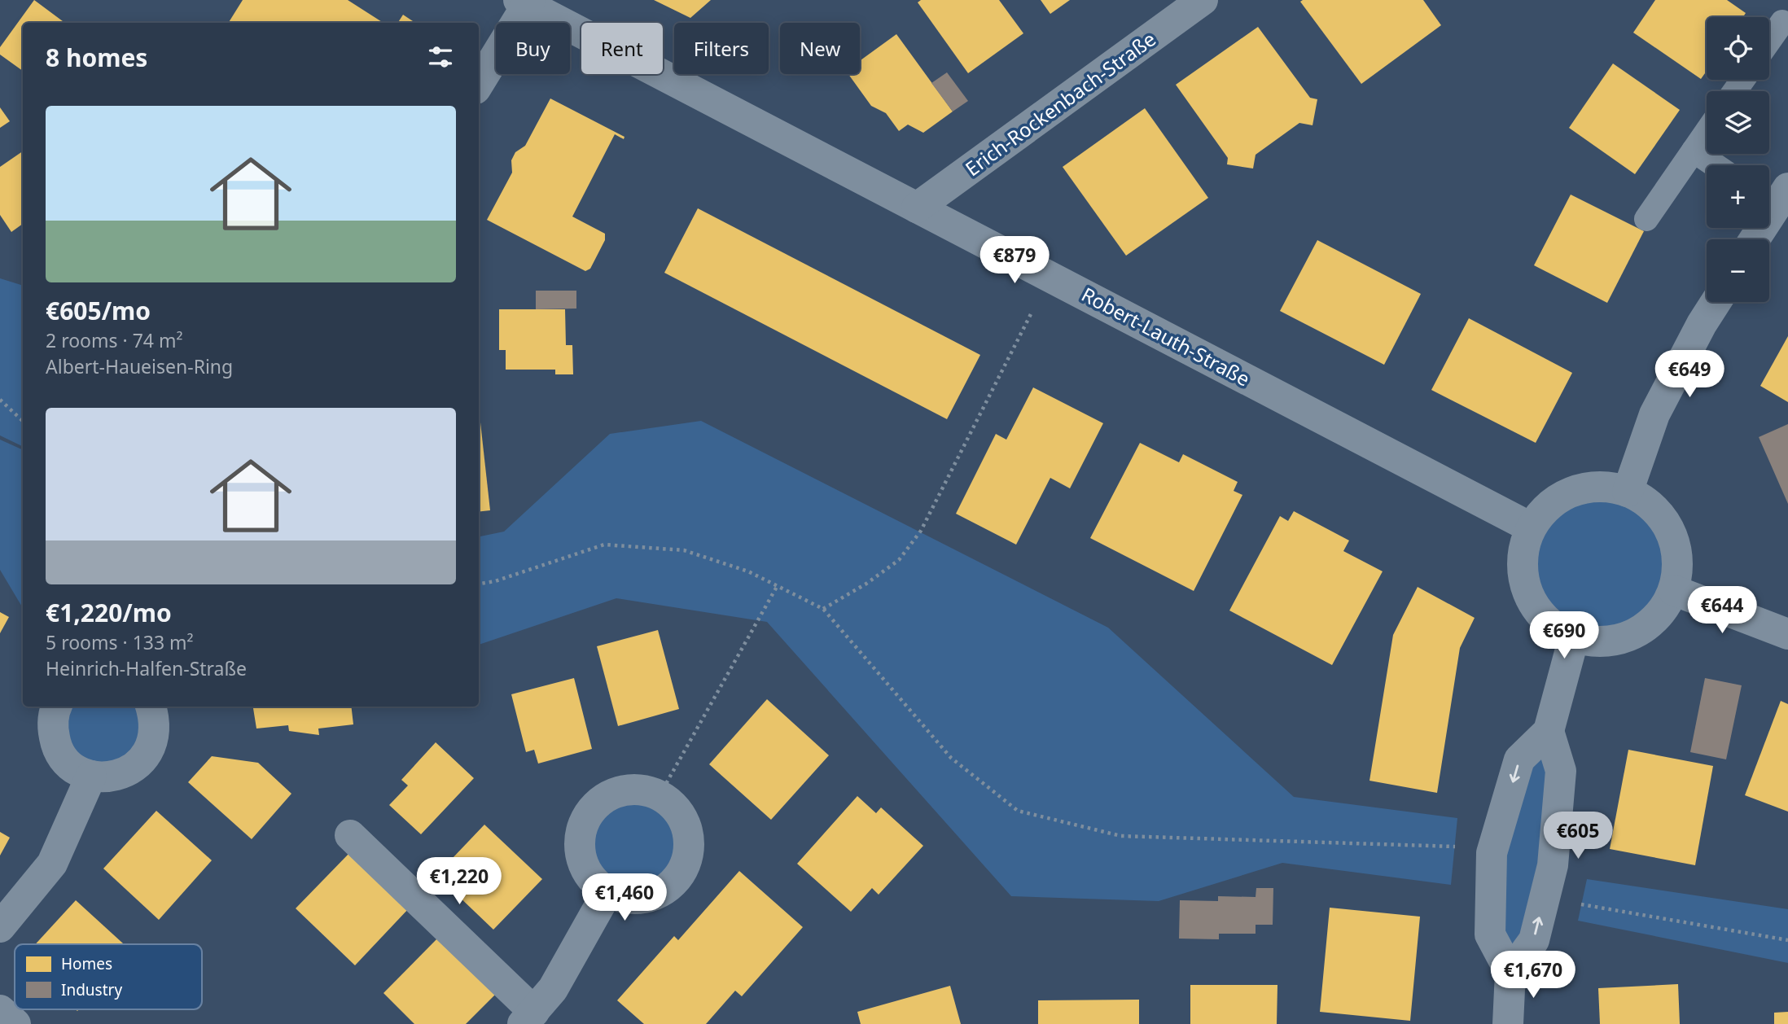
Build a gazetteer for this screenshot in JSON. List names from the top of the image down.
{
  "streets": {
    "street": ["Erich-Rockenbach-Straße", "Robert-Lauth-Straße"]
  },
  "crossings": [
    ["Erich-Rockenbach-Straße", "Robert-Lauth-Straße"]
  ],
  "legend": ["Homes", "Industry"],
  "page": {
    "map_buttons": ["+", "−"],
    "chip": [
      "Buy",
      "Rent",
      "Filters",
      "New"
    ],
    "heading": "8 homes",
    "list": [
      {
        "name": "€605/mo",
        "note": "2 rooms · 74 m² · Albert-Haueisen-Ring"
      },
      {
        "name": "€1,220/mo",
        "note": "5 rooms · 133 m² · Heinrich-Halfen-Straße"
      }
    ],
    "price": [
      "€879",
      "€649",
      "€644",
      "€690",
      "€605",
      "€1,220",
      "€1,460",
      "€1,670"
    ]
  }
}
